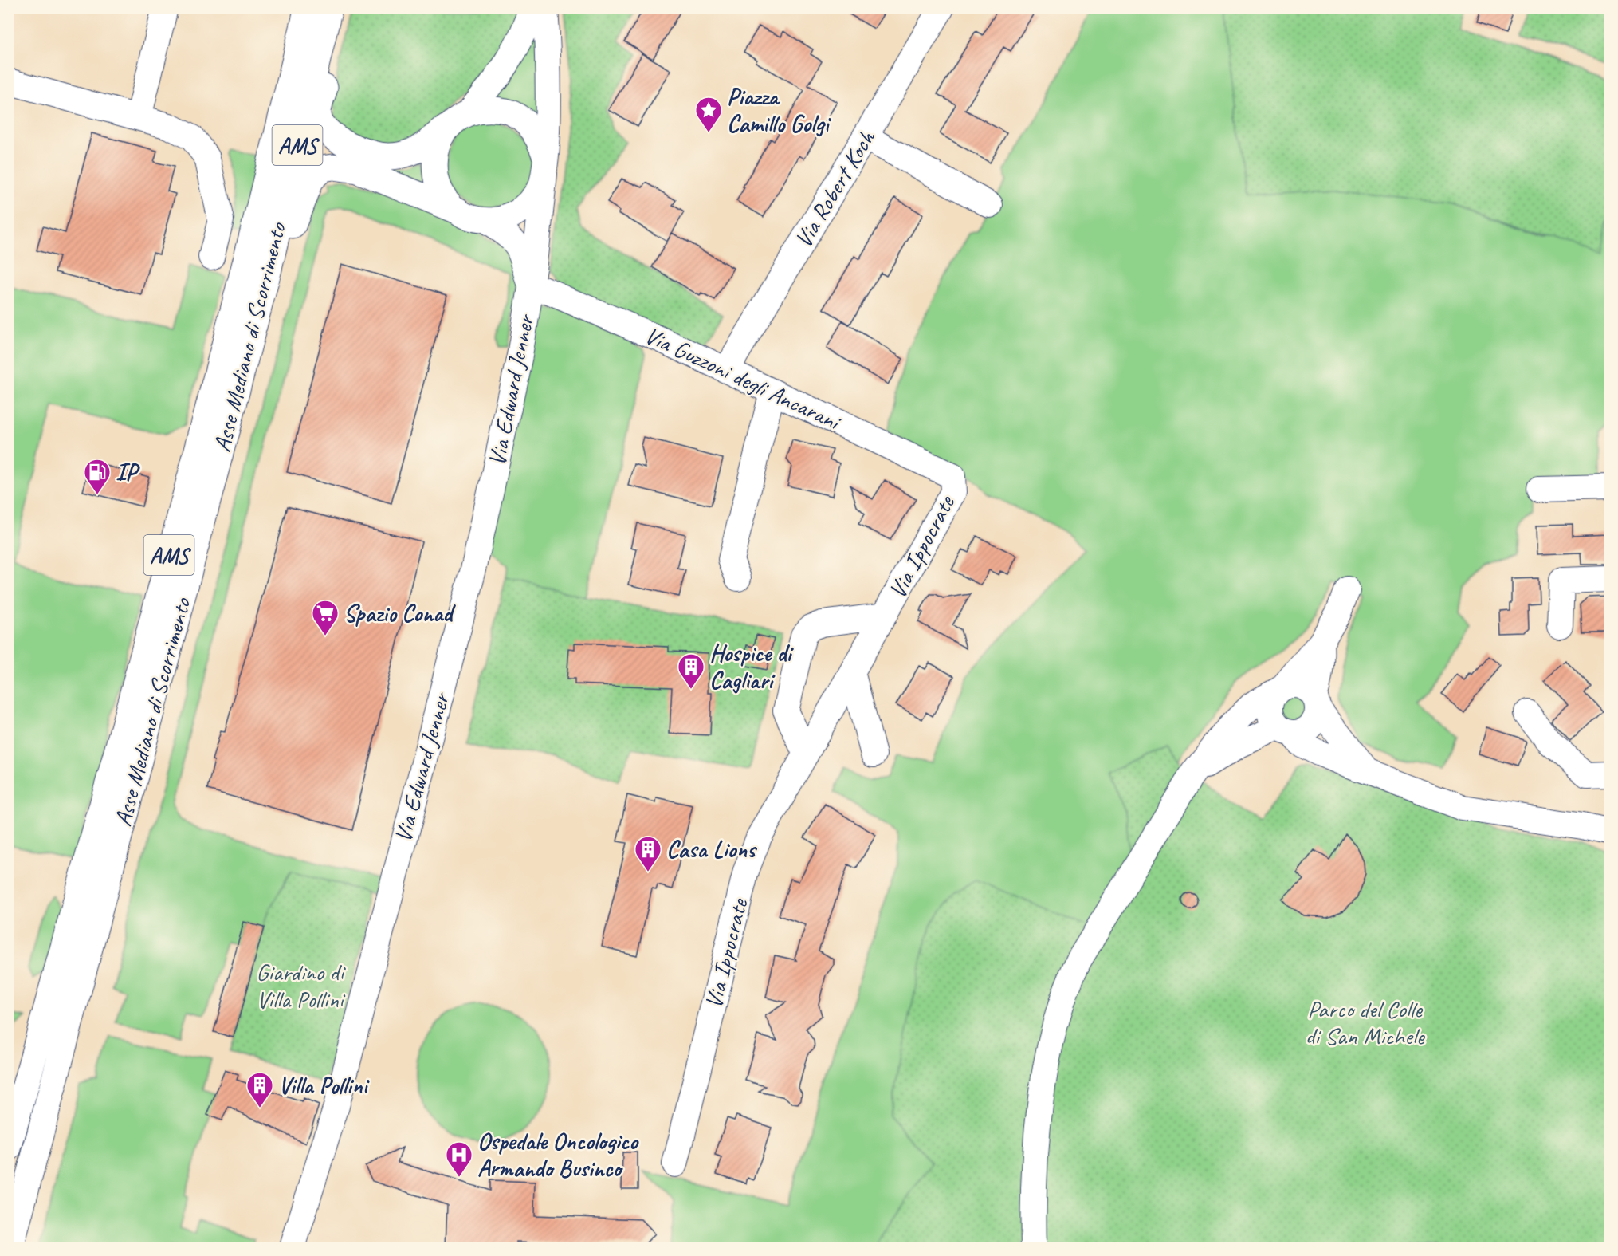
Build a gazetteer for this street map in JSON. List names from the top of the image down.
{
  "streets": {
    "highway": ["AMS", "Asse Mediano di Scorrimento"],
    "street": [
      "Via Robert Koch",
      "Via Guzzoni degli Ancarani",
      "Via Edward Jenner",
      "Via Ippocrate"
    ]
  },
  "crossings": [
    ["Via Robert Koch", "Via Guzzoni degli Ancarani"],
    ["Via Guzzoni degli Ancarani", "Via Edward Jenner"],
    ["Via Guzzoni degli Ancarani", "Via Ippocrate"]
  ],
  "parks": ["Giardino di Villa Pollini", "Parco del Colle di San Michele"],
  "places": {
    "place": ["Piazza Camillo Golgi"],
    "fuel station": ["IP"],
    "supermarket": ["Spazio Conad"],
    "building": ["Hospice di Cagliari", "Casa Lions", "Villa Pollini"],
    "hospital": ["Ospedale Oncologico Armando Businco"]
  }
}
